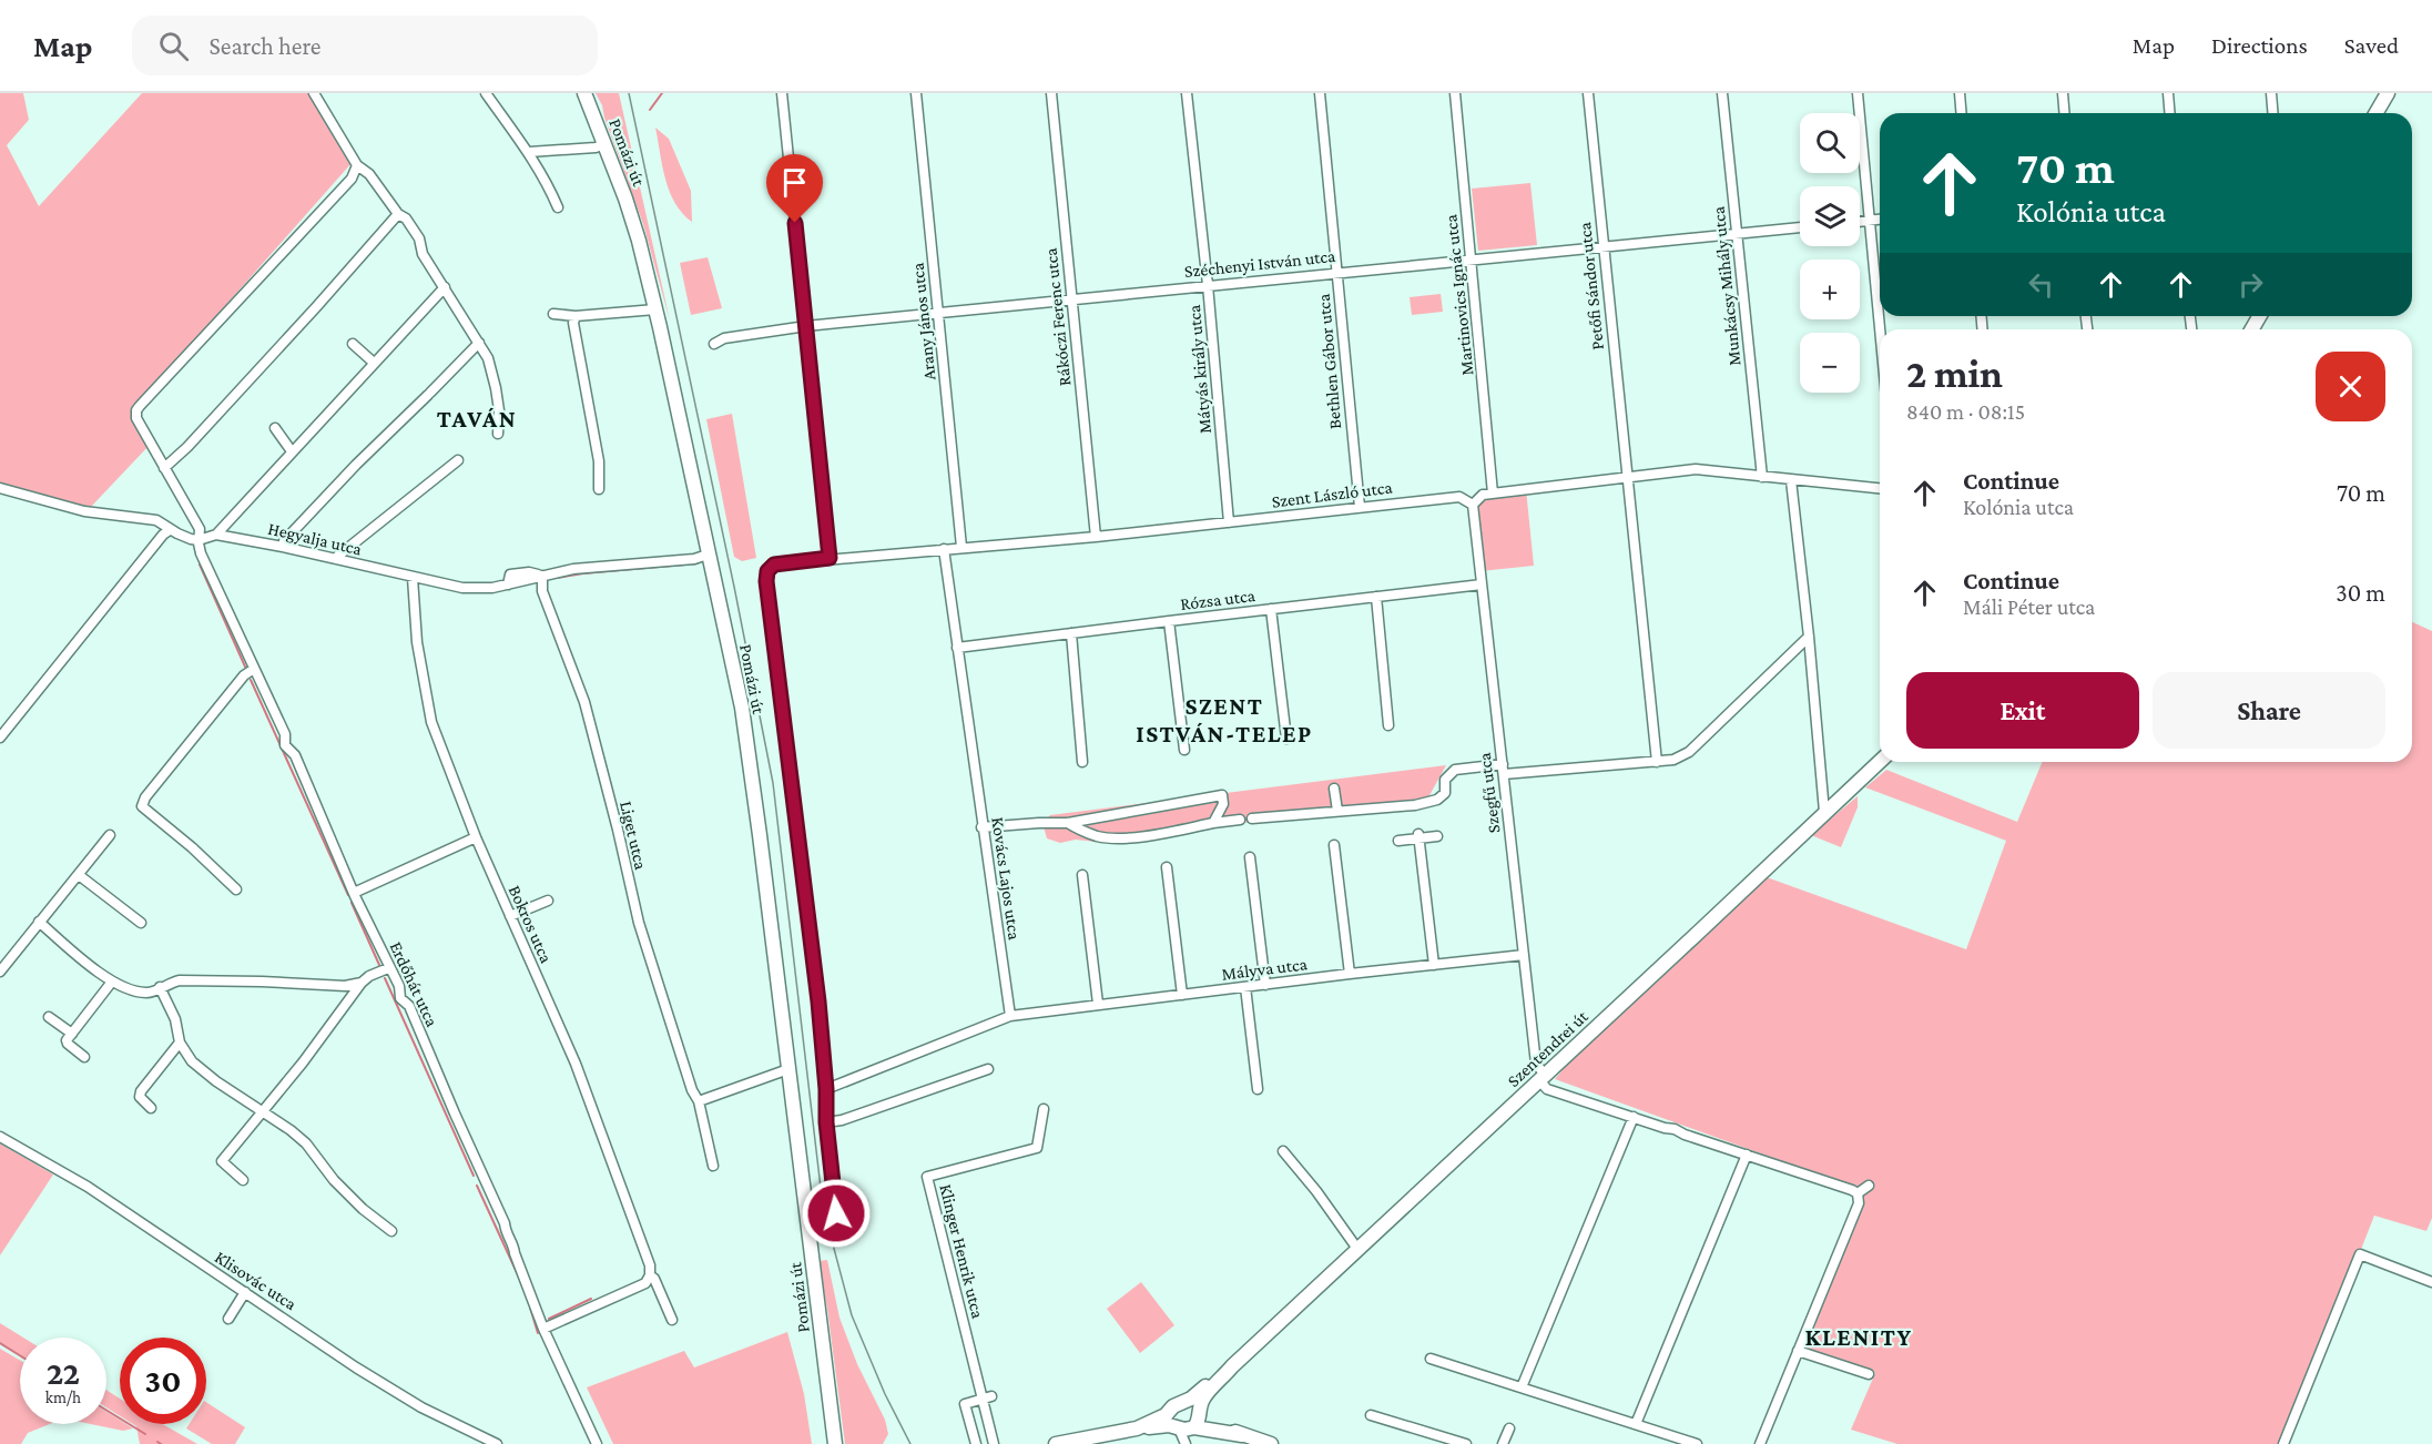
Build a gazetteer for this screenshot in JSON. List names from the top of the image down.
{
  "streets": {
    "main road": ["Pomázi út", "Szentendrei út"],
    "street": [
      "Széchenyi István utca",
      "Petőfi Sándor utca",
      "Munkácsy Mihály utca",
      "Martinovics Ignác utca",
      "Rákóczi Ferenc utca",
      "Arany János utca",
      "Bethlen Gábor utca",
      "Mátyás király utca",
      "Szent László utca",
      "Hegyalja utca",
      "Rózsa utca",
      "Szegfű utca",
      "Liget utca",
      "Kovács Lajos utca",
      "Bokros utca",
      "Mályva utca",
      "Erdőhát utca",
      "Klinger Henrik utca",
      "Klisovác utca"
    ]
  },
  "crossings": [
    ["Pomázi út", "Hegyalja utca"],
    ["Széchenyi István utca", "Petőfi Sándor utca"],
    ["Széchenyi István utca", "Munkácsy Mihály utca"],
    ["Széchenyi István utca", "Martinovics Ignác utca"],
    ["Széchenyi István utca", "Rákóczi Ferenc utca"],
    ["Széchenyi István utca", "Arany János utca"],
    ["Széchenyi István utca", "Bethlen Gábor utca"],
    ["Széchenyi István utca", "Mátyás király utca"],
    ["Rákóczi Ferenc utca", "Szent László utca"],
    ["Arany János utca", "Szent László utca"],
    ["Bethlen Gábor utca", "Szent László utca"],
    ["Mátyás király utca", "Szent László utca"],
    ["Szent László utca", "Szegfű utca"],
    ["Szent László utca", "Kovács Lajos utca"],
    ["Hegyalja utca", "Liget utca"],
    ["Hegyalja utca", "Bokros utca"],
    ["Hegyalja utca", "Erdőhát utca"],
    ["Rózsa utca", "Szegfű utca"],
    ["Rózsa utca", "Kovács Lajos utca"],
    ["Szegfű utca", "Mályva utca"],
    ["Szegfű utca", "Szentendrei út"],
    ["Kovács Lajos utca", "Mályva utca"]
  ],
  "districts": ["TAVÁN", "SZENT ISTVÁN-TELEP", "KLENITY"],
  "page": {
    "header": "Map",
    "search": "Search here",
    "nav": ["Map", "Directions", "Saved"],
    "map_buttons": ["+", "−"],
    "turn": ["70 m", "Kolónia utca"],
    "heading": ["2 min", "840 m · 08:15"],
    "list": [
      {
        "name": "Continue",
        "note": "Kolónia utca",
        "value": "70 m"
      },
      {
        "name": "Continue",
        "note": "Máli Péter utca",
        "value": "30 m"
      }
    ],
    "buttons": ["Exit", "Share"],
    "speed": "22 km/h",
    "limit": "30"
  }
}
